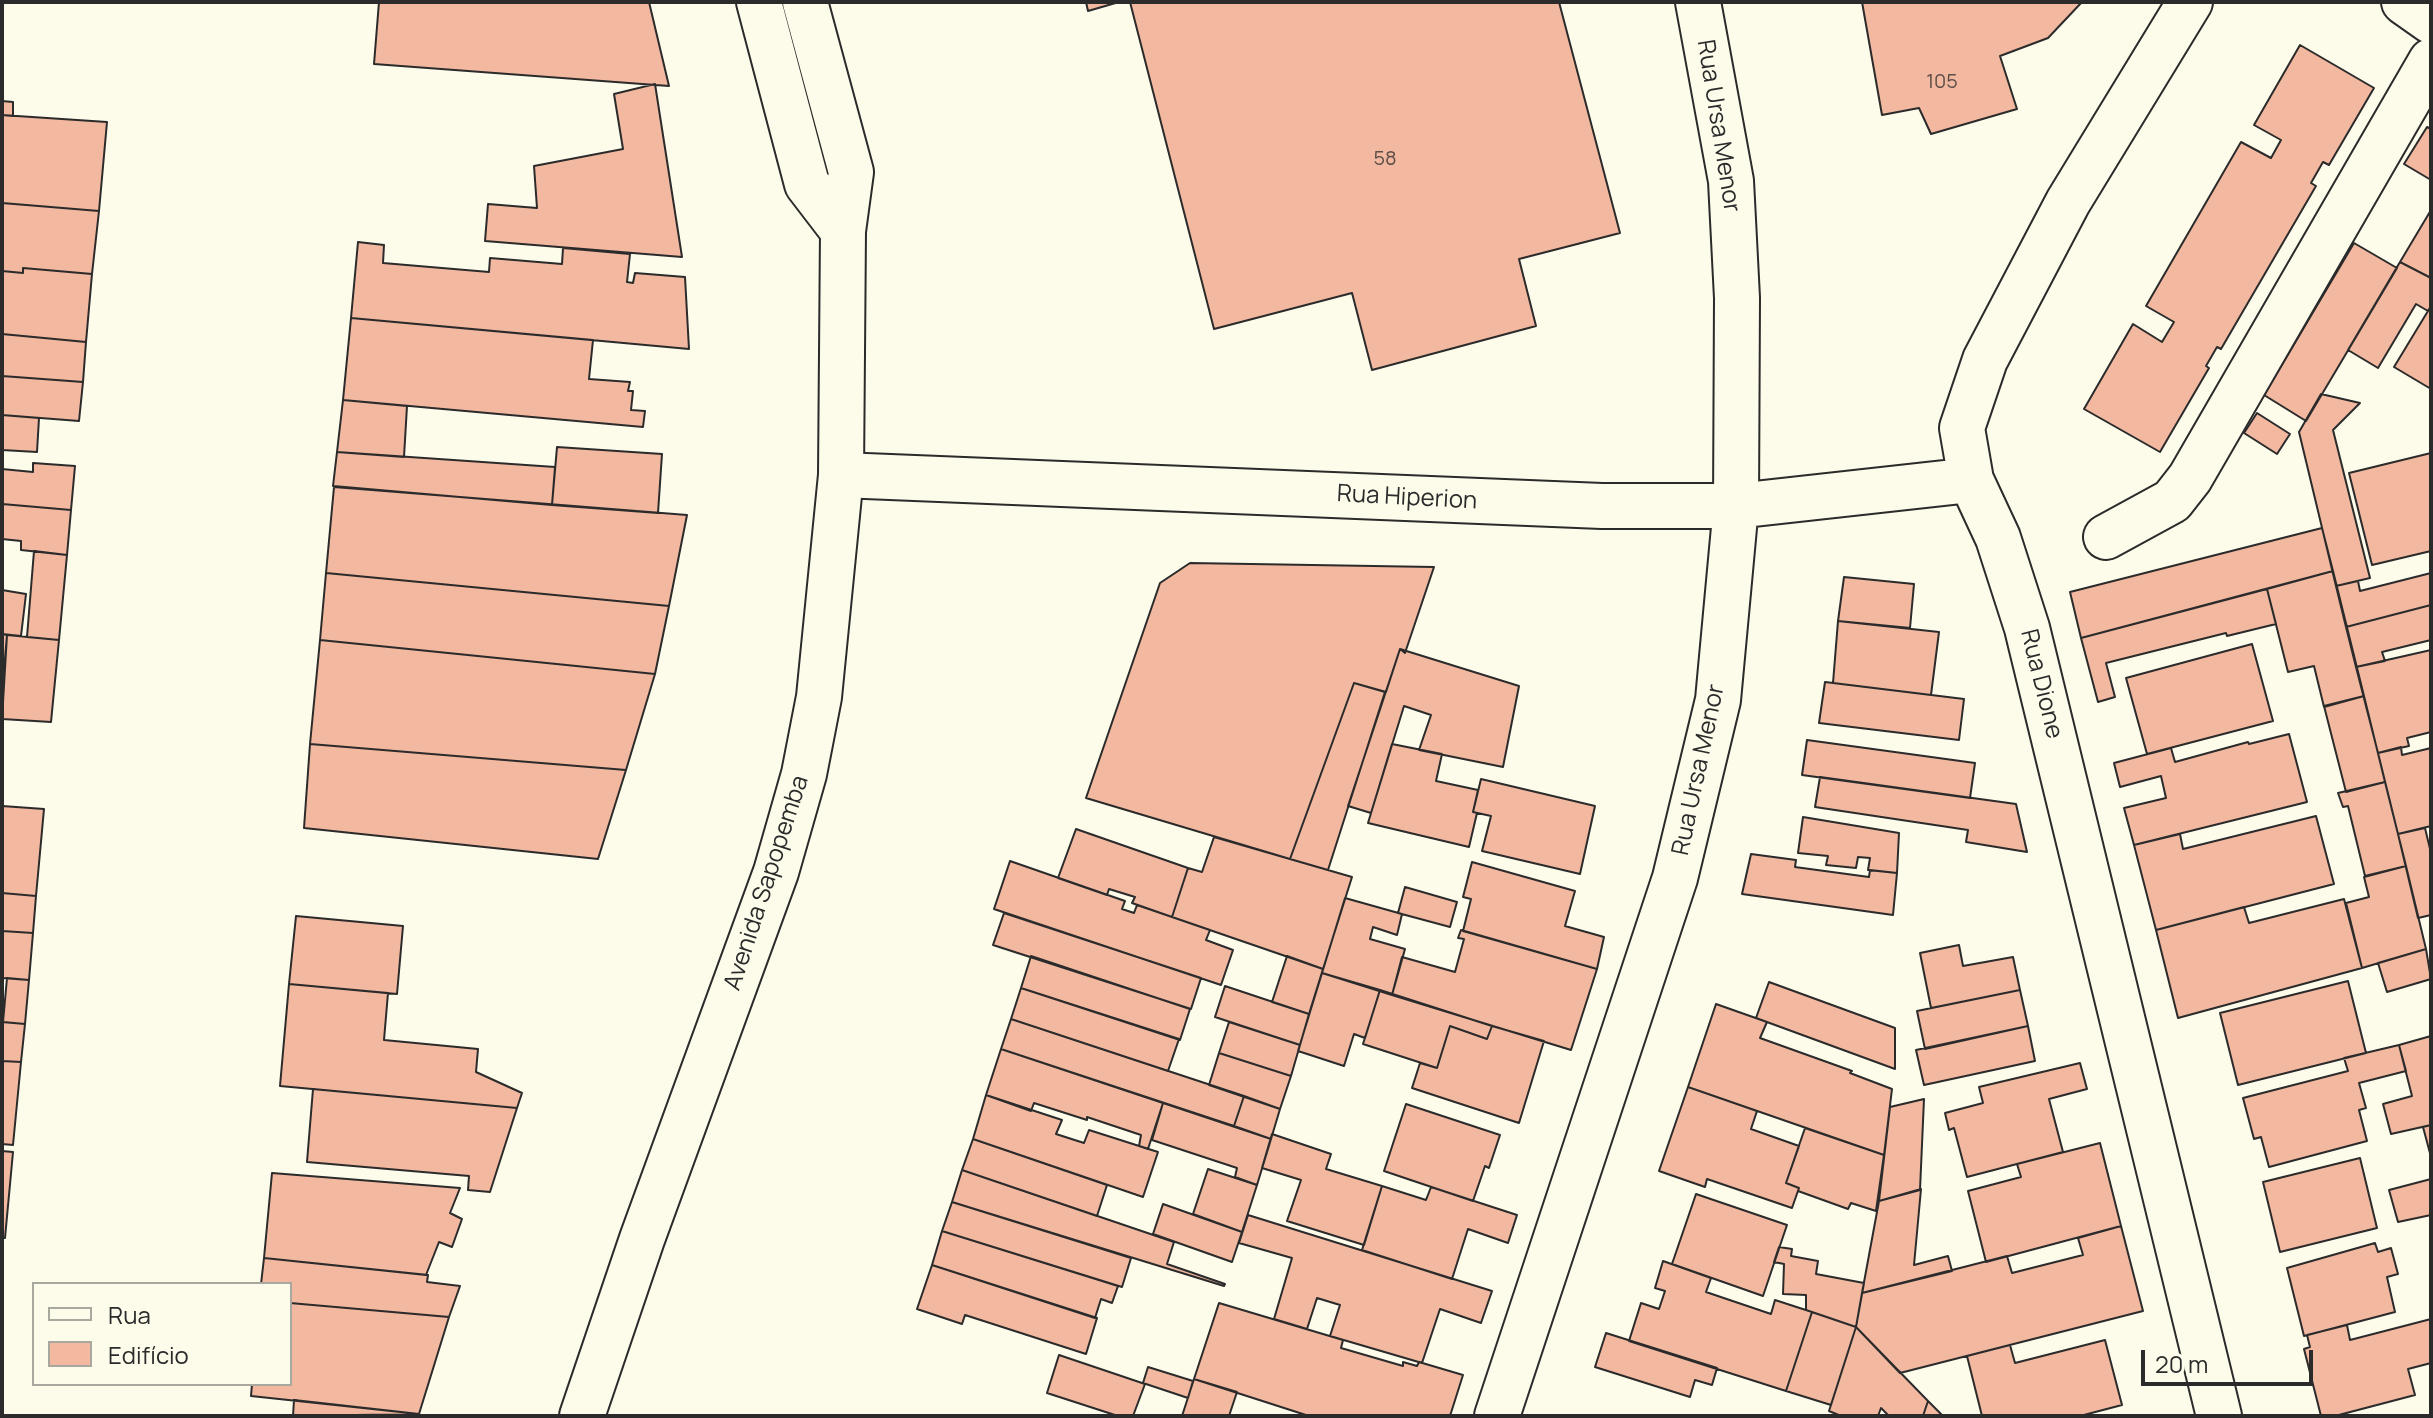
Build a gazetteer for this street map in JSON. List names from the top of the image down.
{
  "streets": {
    "street": [
      "Rua Ursa Menor",
      "Rua Hiperion",
      "Rua Dione",
      "Avenida Sapopemba"
    ]
  },
  "crossings": [
    ["Rua Ursa Menor", "Rua Hiperion"],
    ["Rua Hiperion", "Rua Dione"],
    ["Rua Hiperion", "Avenida Sapopemba"]
  ],
  "house_numbers": ["105", "58"],
  "legend": ["Rua", "Edifício"],
  "scale_bar": "20 m"
}
